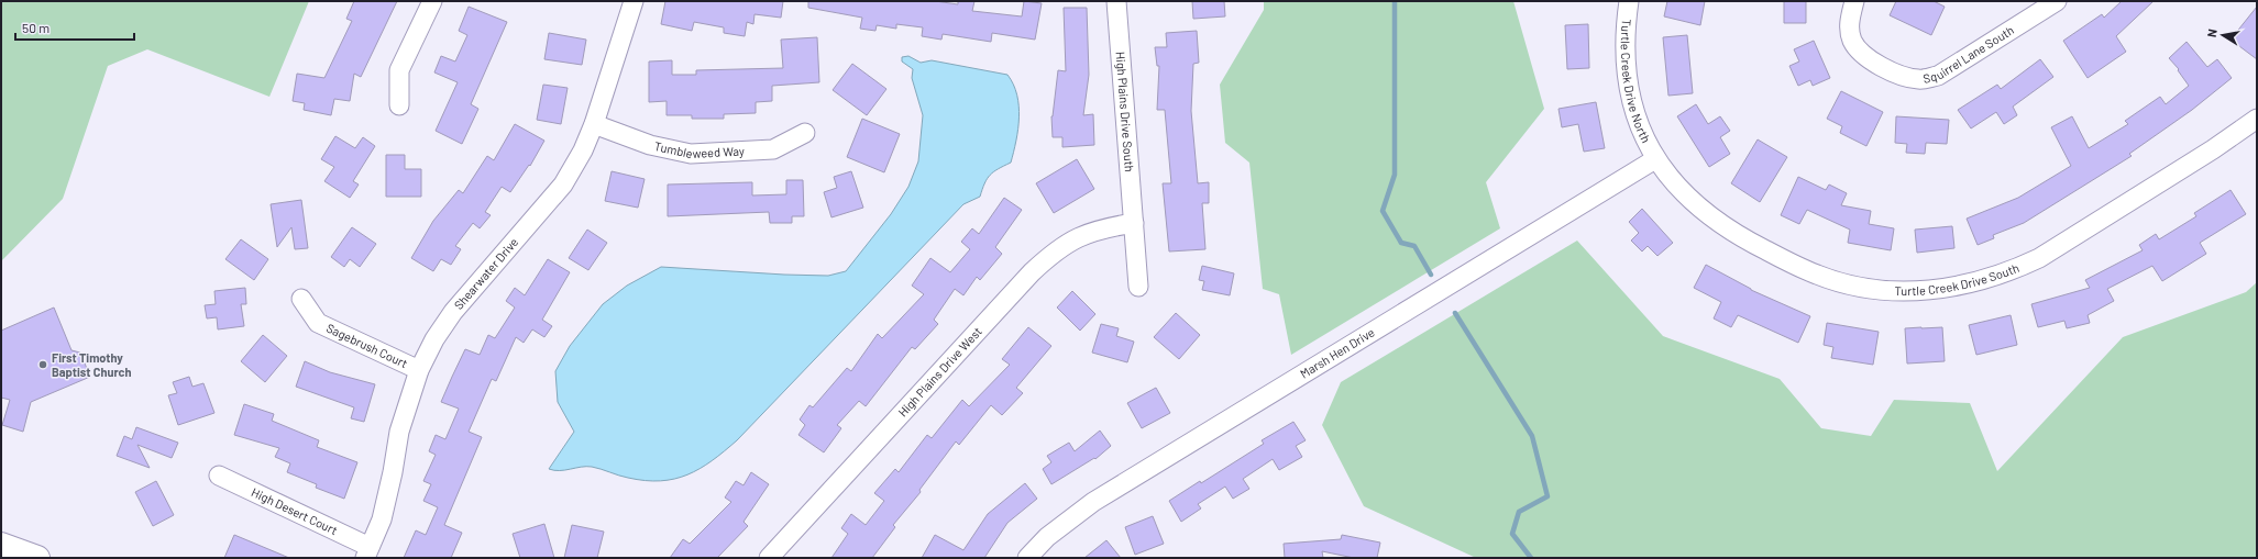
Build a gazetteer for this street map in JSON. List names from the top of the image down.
{
  "streets": {
    "street": [
      "Squirrel Lane South",
      "Turtle Creek Drive North",
      "High Plains Drive South",
      "Tumbleweed Way",
      "Shearwater Drive",
      "Turtle Creek Drive South",
      "Sagebrush Court",
      "Marsh Hen Drive",
      "High Plains Drive West",
      "High Desert Court"
    ]
  },
  "crossings": [
    ["Turtle Creek Drive North", "Turtle Creek Drive South"],
    ["Turtle Creek Drive North", "Marsh Hen Drive"],
    ["High Plains Drive South", "High Plains Drive West"],
    ["Tumbleweed Way", "Shearwater Drive"],
    ["Shearwater Drive", "Sagebrush Court"],
    ["Shearwater Drive", "High Desert Court"],
    ["Turtle Creek Drive South", "Marsh Hen Drive"]
  ],
  "places": ["First Timothy Baptist Church"],
  "scale_bar": "50 m",
  "north": "left"
}
